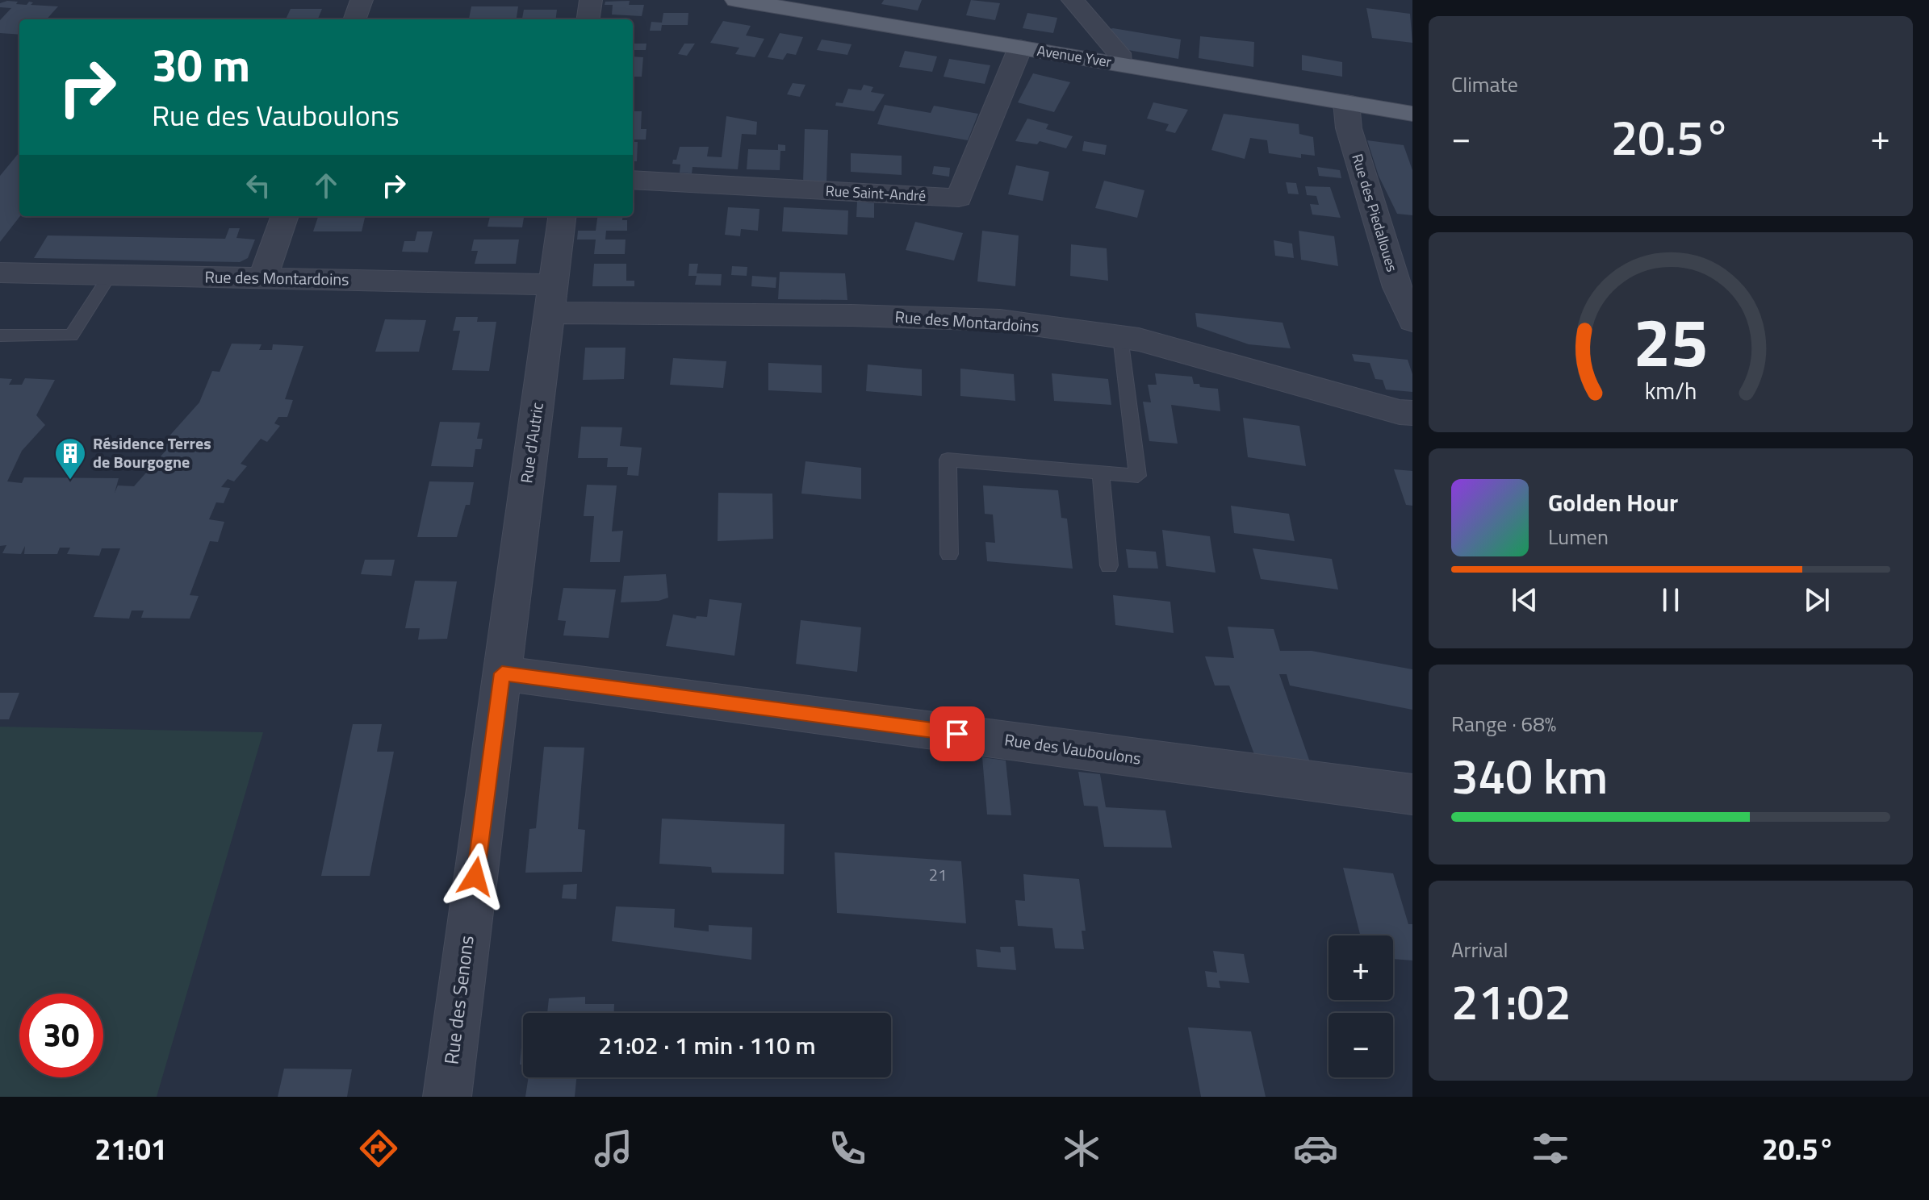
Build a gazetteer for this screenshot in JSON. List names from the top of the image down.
{
  "streets": {
    "main road": ["Avenue Yver"],
    "street": [
      "Rue Saint-André",
      "Rue des Piedalloues",
      "Rue des Montardoins",
      "Rue d'Autric",
      "Rue des Vauboulons",
      "Rue des Senons"
    ]
  },
  "crossings": [
    ["Avenue Yver", "Rue Saint-André"],
    ["Avenue Yver", "Rue des Piedalloues"],
    ["Rue des Montardoins", "Rue d'Autric"],
    ["Rue d'Autric", "Rue des Vauboulons"],
    ["Rue d'Autric", "Rue des Senons"],
    ["Rue des Vauboulons", "Rue des Senons"]
  ],
  "places": {
    "building": ["Résidence Terres de Bourgogne"]
  },
  "house_numbers": ["21"],
  "page": {
    "tile": [
      "Climate",
      ["Range · 68%", "340 km"],
      ["Arrival", "21:02"]
    ],
    "turn": ["30 m", "Rue des Vauboulons"],
    "heat": ["−", "20.5°", "+"],
    "song": ["Golden Hour", "Lumen"],
    "map_buttons": ["+", "−"],
    "limit": "30",
    "trip": "21:02 · 1 min · 110 m",
    "tabs": ["21:01", "20.5°"],
    "gauge": ["25", "km/h"]
  }
}
